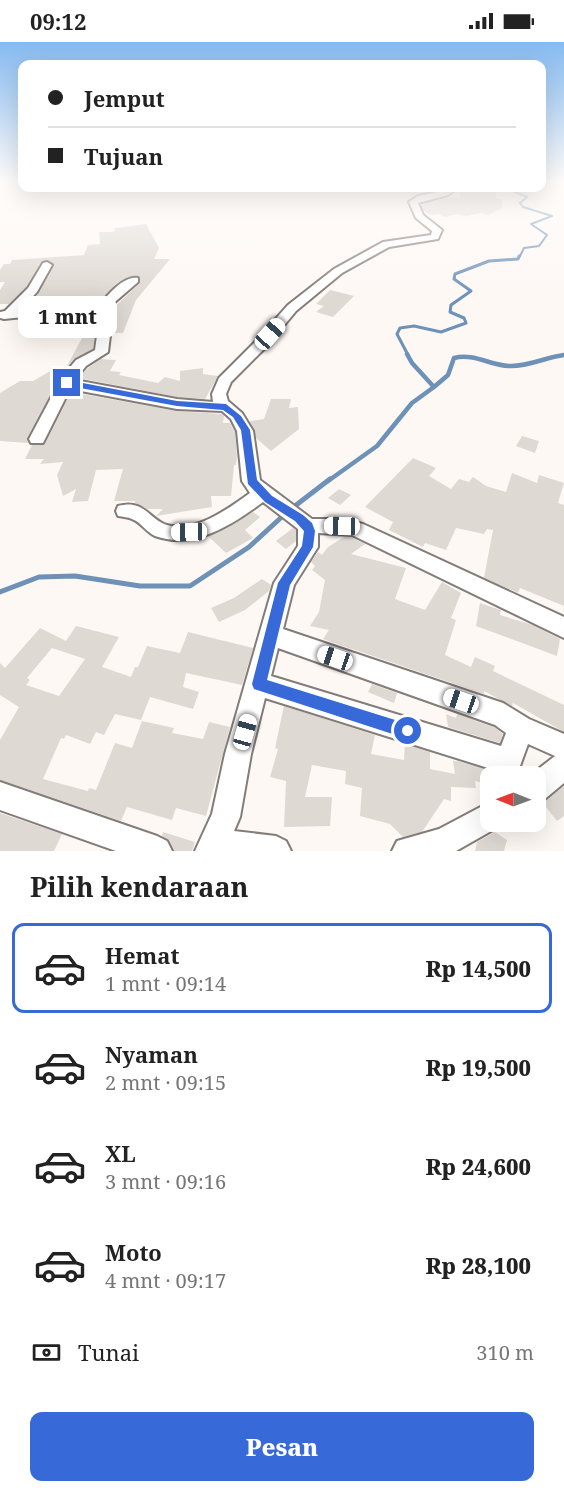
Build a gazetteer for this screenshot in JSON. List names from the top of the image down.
{
  "north": "left",
  "page": {
    "status": "09:12",
    "banner": ["Jemput", "Tujuan"],
    "bubble": "1 mnt",
    "heading": "Pilih kendaraan",
    "list": [
      {
        "name": "Hemat",
        "note": "1 mnt · 09:14",
        "value": "Rp 14,500"
      },
      {
        "name": "Nyaman",
        "note": "2 mnt · 09:15",
        "value": "Rp 19,500"
      },
      {
        "name": "XL",
        "note": "3 mnt · 09:16",
        "value": "Rp 24,600"
      },
      {
        "name": "Moto",
        "note": "4 mnt · 09:17",
        "value": "Rp 28,100"
      }
    ],
    "pay": ["Tunai", "310 m"],
    "buttons": "Pesan"
  }
}
